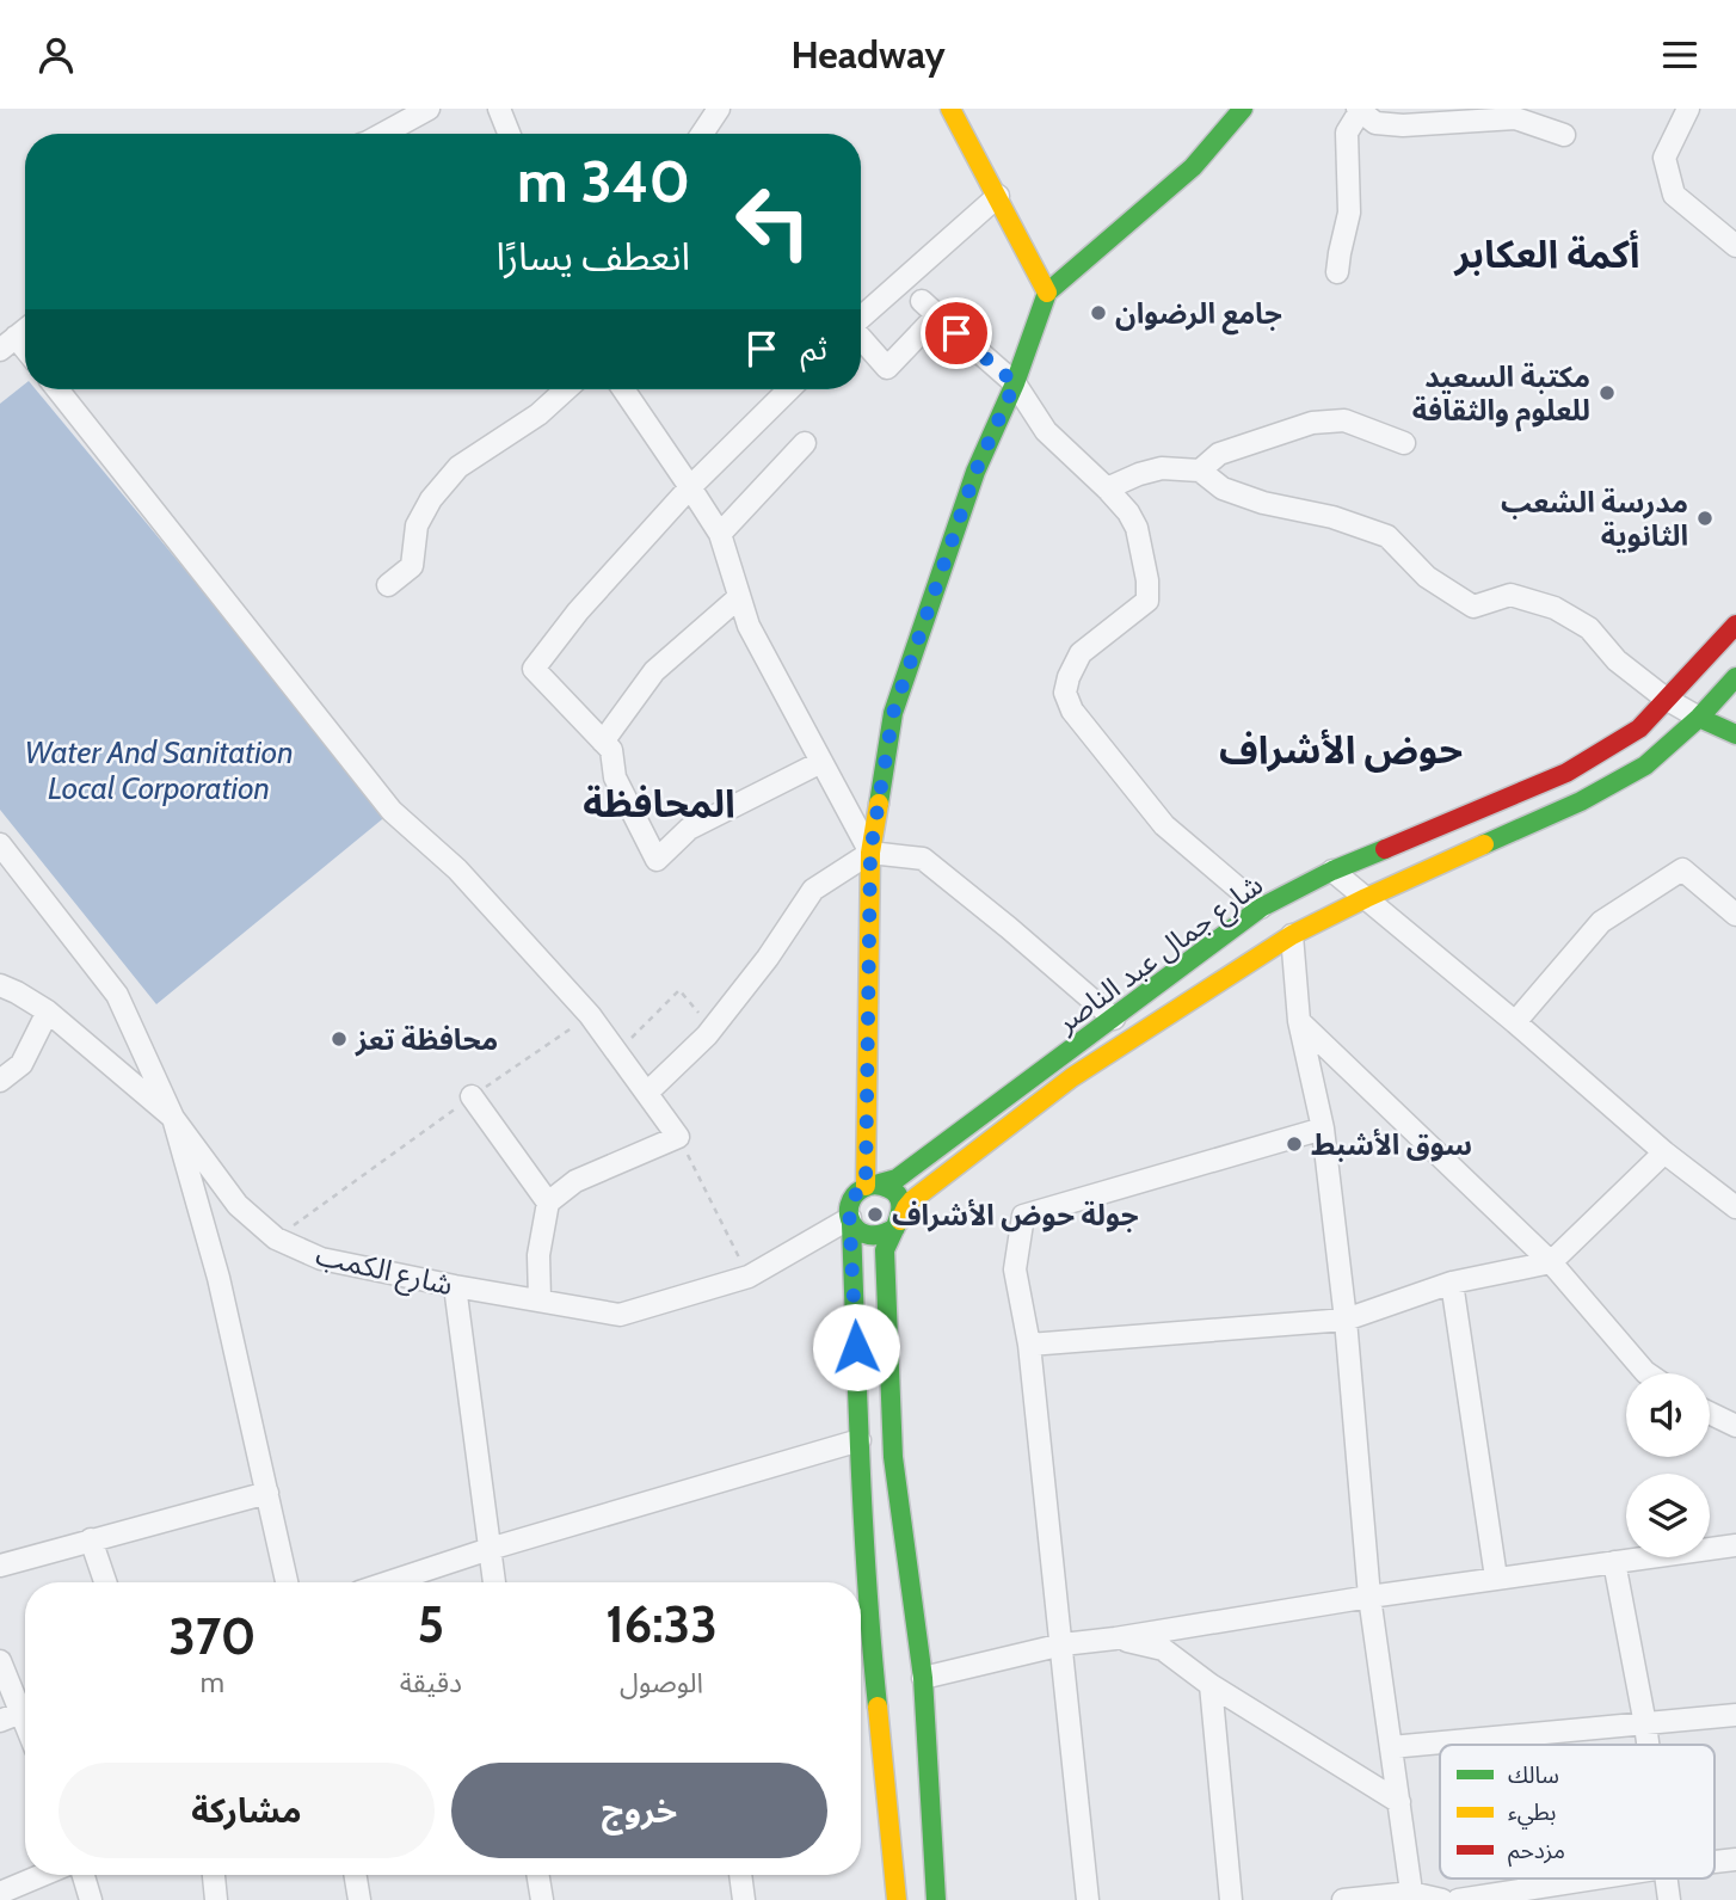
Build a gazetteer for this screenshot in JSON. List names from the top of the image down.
{
  "streets": {
    "main road": ["شارع جمال عبد الناصر"],
    "street": ["شارع الكمب"]
  },
  "crossings": [
    ["شارع جمال عبد الناصر", "شارع الكمب"]
  ],
  "districts": ["أكمة العكابر", "حوض الأشراف", "المحافظة"],
  "water": ["Water And Sanitation Local Corporation"],
  "places": [
    "جامع الرضوان",
    "مكتبة السعيد للعلوم والثقافة",
    "مدرسة الشعب الثانوية",
    "محافظة تعز",
    "سوق الأشبط",
    "جولة حوض الأشراف"
  ],
  "legend": ["سالك", "بطيء", "مزدحم"],
  "page": {
    "header": "Headway",
    "turn": ["340 m", "انعطف يسارًا"],
    "then": "ثم",
    "eta": [
      "16:33",
      "الوصول",
      "5",
      "دقيقة",
      "370",
      "m"
    ],
    "buttons": ["خروج", "مشاركة"]
  }
}
